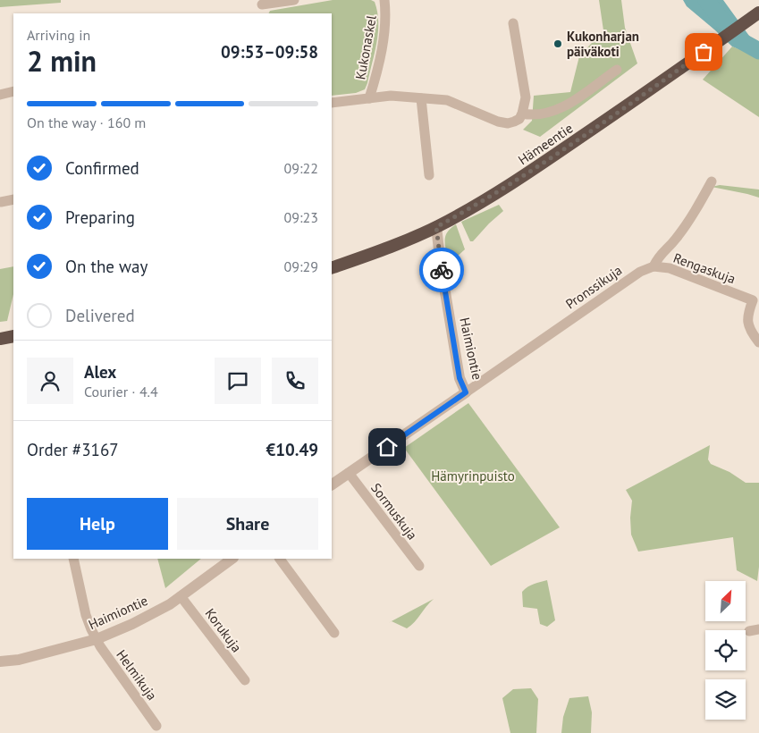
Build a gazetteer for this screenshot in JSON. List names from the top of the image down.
{
  "streets": {
    "highway": ["Hämeentie"],
    "street": [
      "Kukonaskel",
      "Rengaskuja",
      "Pronssikuja",
      "Haimiontie",
      "Sormuskuja",
      "Korukuja",
      "Helmikuja"
    ]
  },
  "crossings": [
    ["Hämeentie", "Haimiontie"],
    ["Rengaskuja", "Pronssikuja"],
    ["Pronssikuja", "Haimiontie"],
    ["Haimiontie", "Sormuskuja"],
    ["Haimiontie", "Korukuja"],
    ["Haimiontie", "Helmikuja"]
  ],
  "parks": ["Hämyrinpuisto"],
  "places": ["Kukonharjan päiväkoti"],
  "north": "top right",
  "page": {
    "heading": ["2 min", "Arriving in", "09:53–09:58"],
    "panel": [
      "Alex",
      "Courier · 4.4",
      "Order #3167",
      "€10.49"
    ],
    "bar": "On the way · 160 m",
    "list": [
      ["Confirmed", "09:22"],
      ["Preparing", "09:23"],
      ["On the way", "09:29"],
      "Delivered"
    ],
    "buttons": ["Help", "Share"]
  }
}
